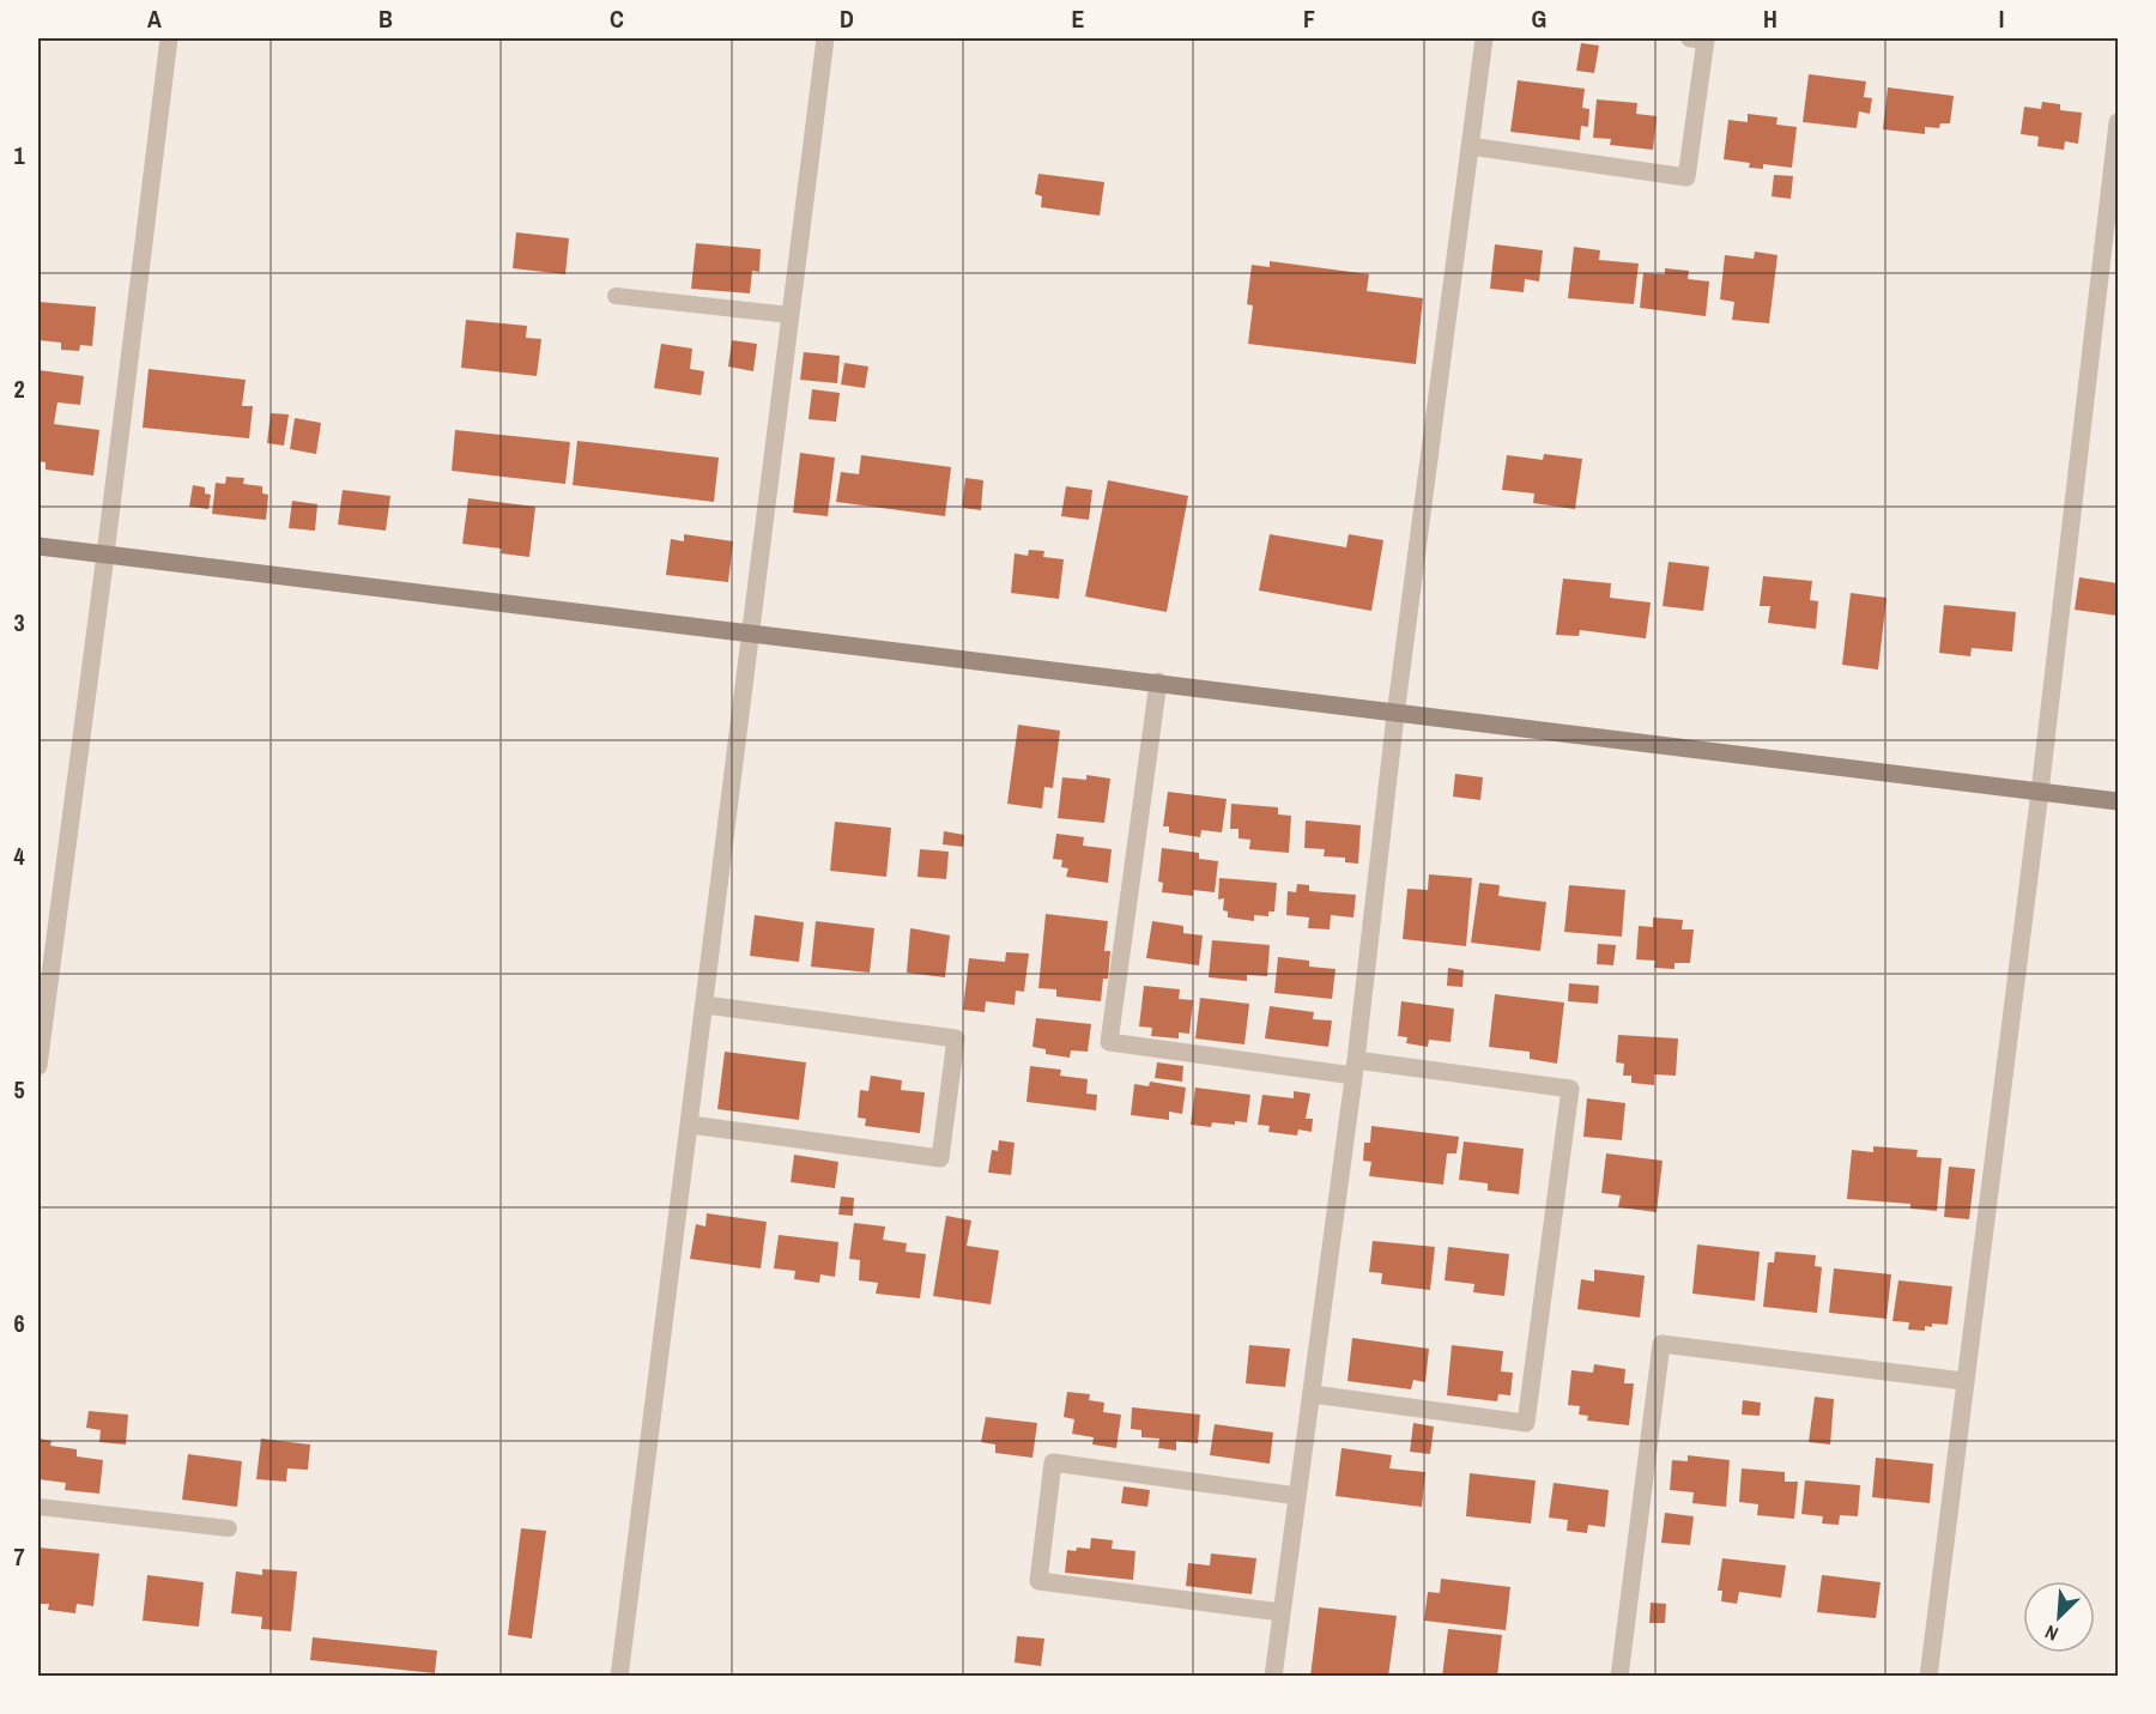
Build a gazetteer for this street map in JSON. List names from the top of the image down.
{
  "north": "bottom left",
  "grid": {
    "columns": [
      "A",
      "B",
      "C",
      "D",
      "E",
      "F",
      "G",
      "H",
      "I"
    ],
    "rows": [
      "1",
      "2",
      "3",
      "4",
      "5",
      "6",
      "7"
    ]
  }
}
